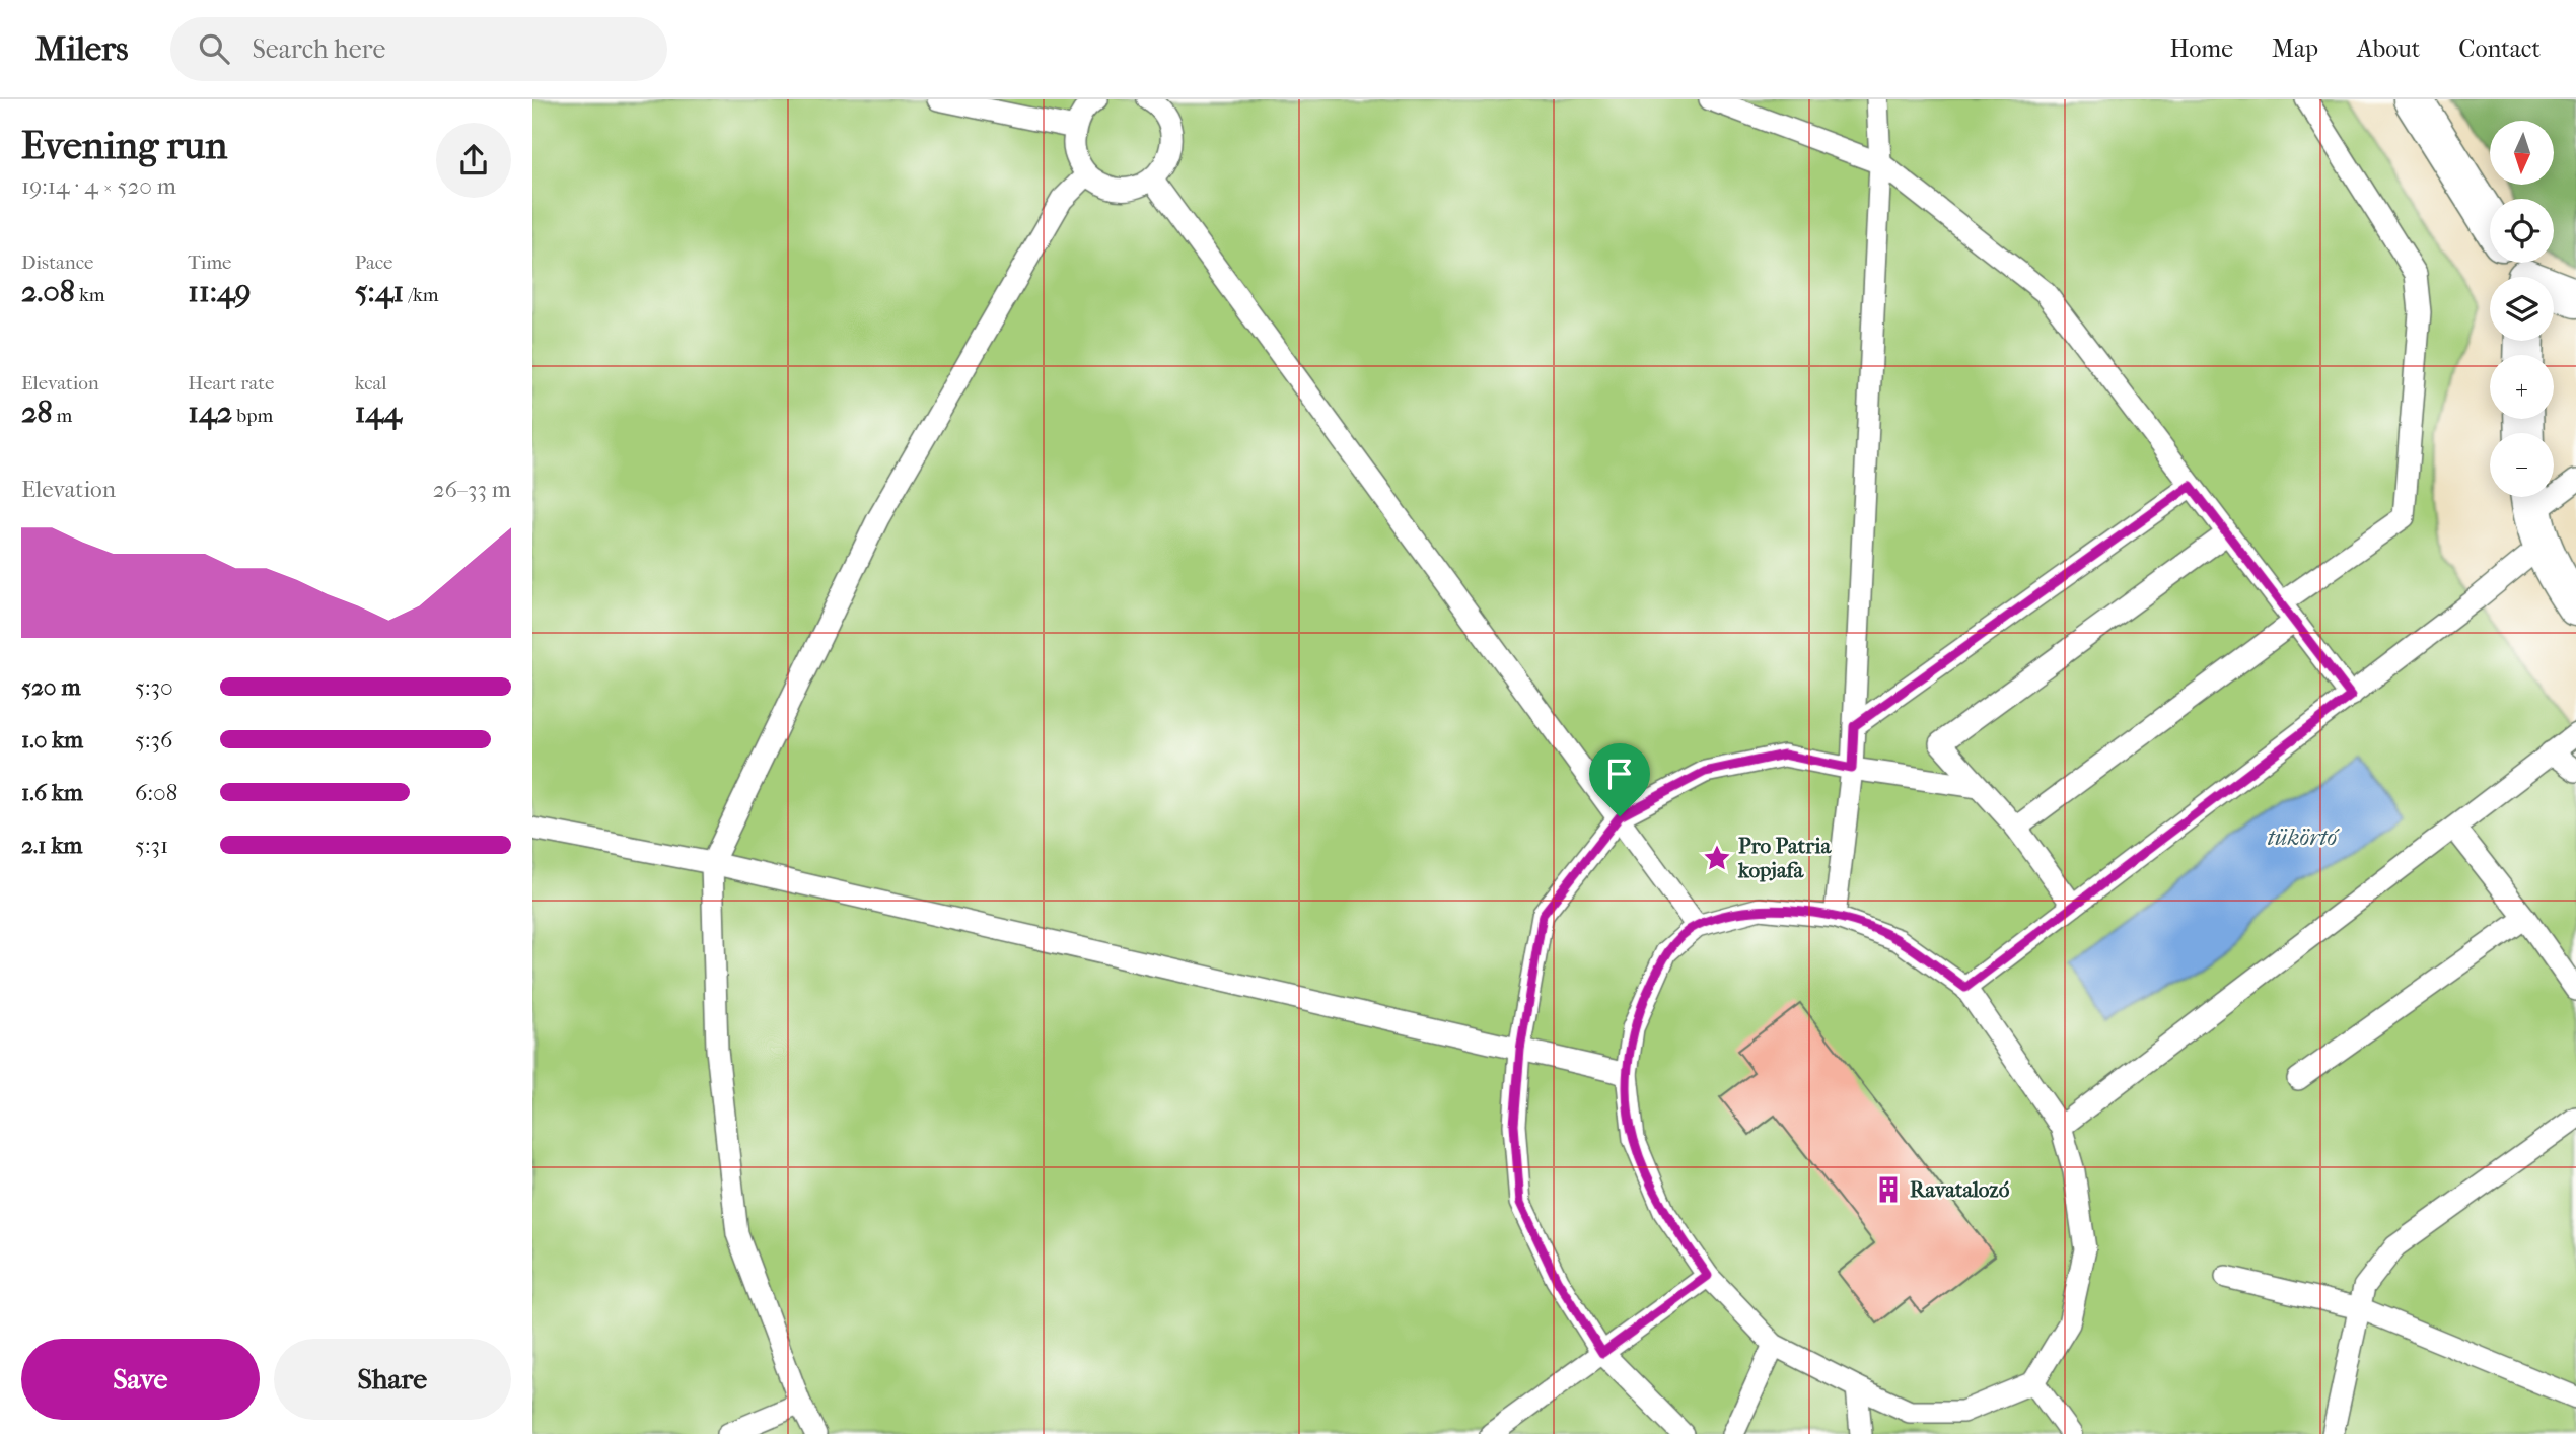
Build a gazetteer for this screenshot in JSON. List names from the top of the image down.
{
  "water": ["tükörtó"],
  "places": {
    "place": ["Pro Patria kopjafa"],
    "building": ["Ravatalozó"]
  },
  "north": "bottom",
  "page": {
    "header": "Milers",
    "search": "Search here",
    "nav": [
      "Home",
      "Map",
      "About",
      "Contact"
    ],
    "heading": ["Evening run", "19:14 · 4 × 520 m"],
    "map_buttons": ["+", "−"],
    "stats": [
      ["Distance", "2.08 km"],
      ["Time", "11:49"],
      ["Pace", "5:41 /km"],
      ["Elevation", "28 m"],
      ["Heart rate", "142 bpm"],
      ["kcal", "144"]
    ],
    "chart": ["Elevation", "26–33 m"],
    "list": [
      {
        "name": "520 m",
        "note": "5:30"
      },
      {
        "name": "1.0 km",
        "note": "5:36"
      },
      {
        "name": "1.6 km",
        "note": "6:08"
      },
      {
        "name": "2.1 km",
        "note": "5:31"
      }
    ],
    "buttons": ["Save", "Share"]
  }
}
